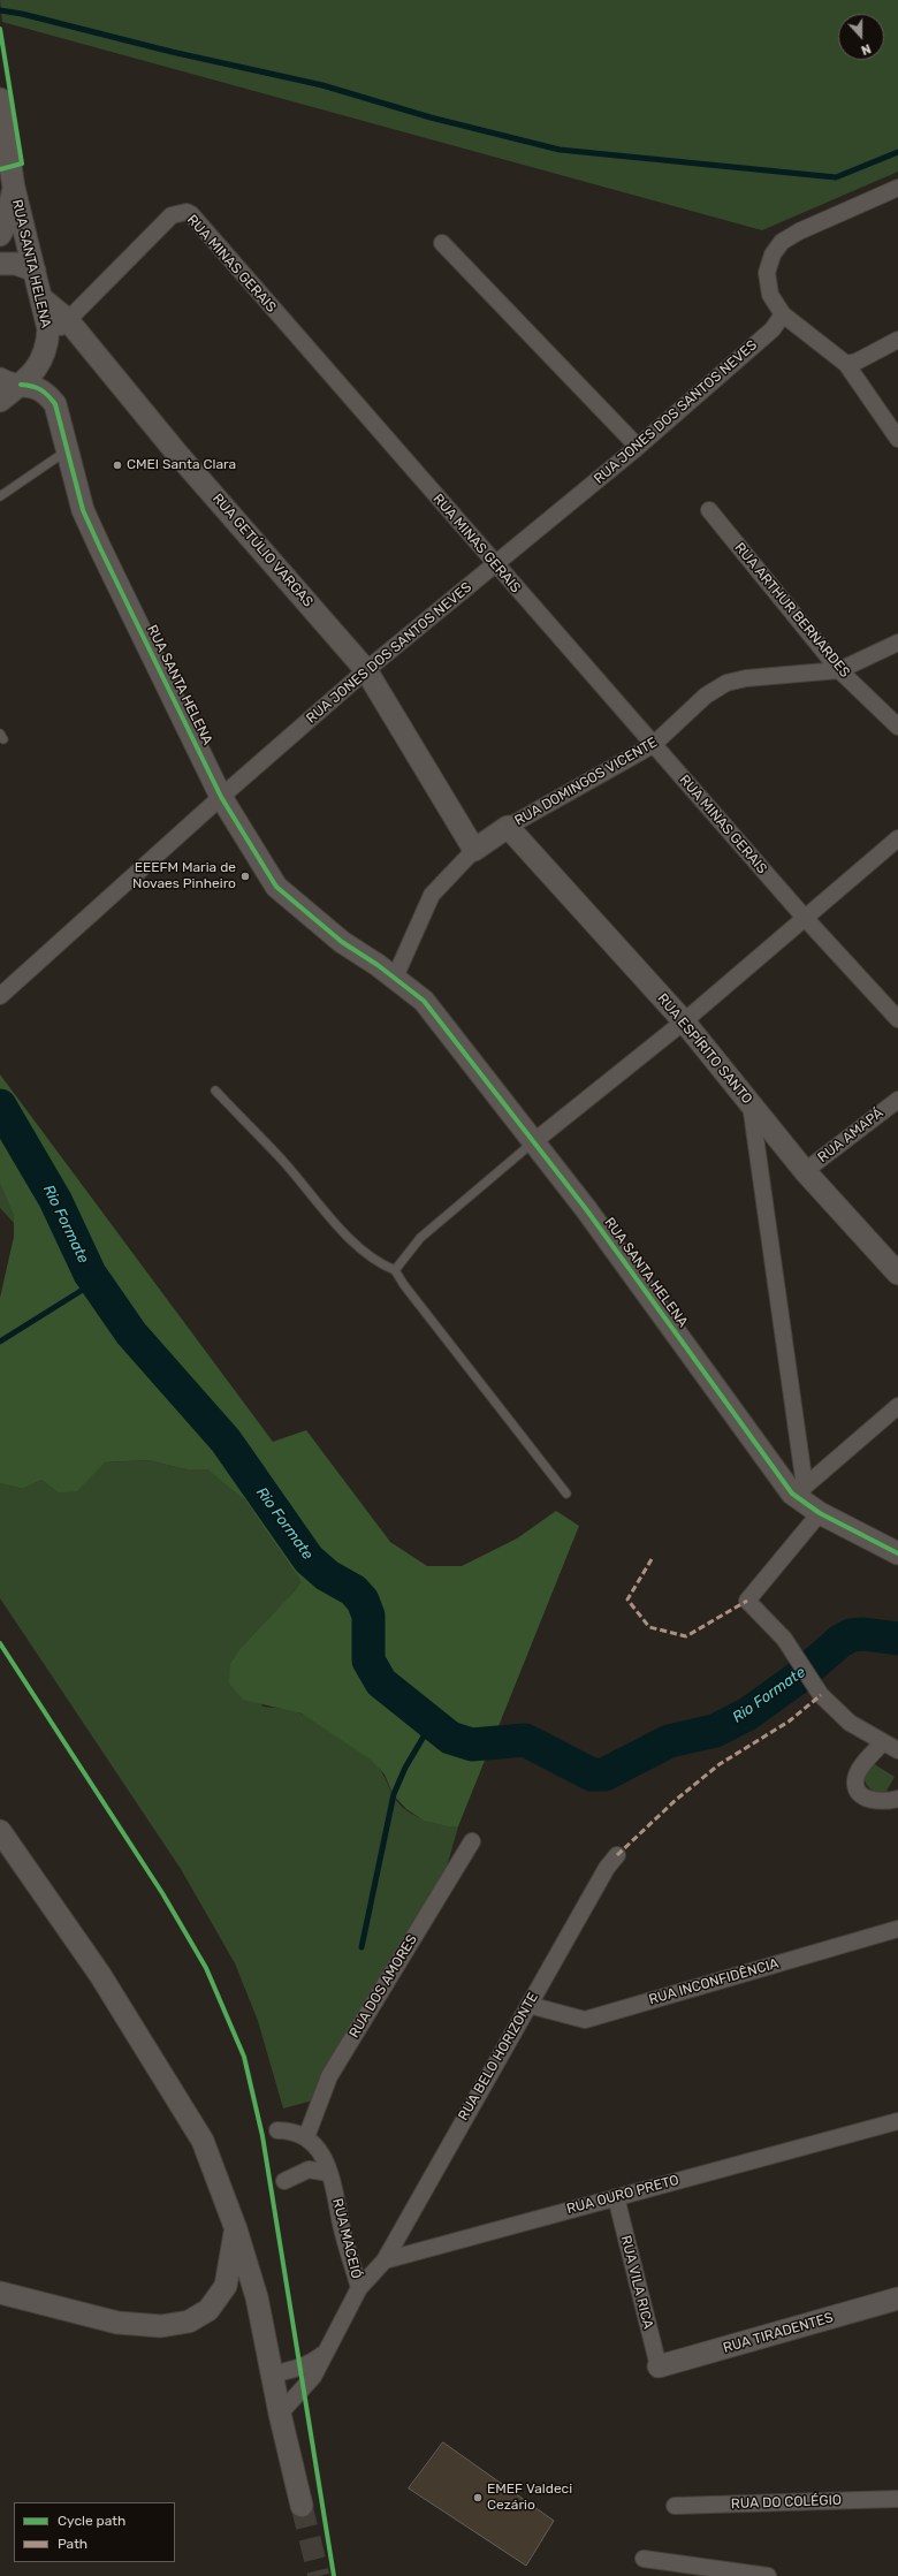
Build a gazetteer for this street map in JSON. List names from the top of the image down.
{
  "streets": {
    "street": [
      "RUA SANTA HELENA",
      "RUA MINAS GERAIS",
      "RUA JONES DOS SANTOS NEVES",
      "RUA GETÚLIO VARGAS",
      "RUA ARTHUR BERNARDES",
      "RUA DOMINGOS VICENTE",
      "RUA ESPÍRITO SANTO",
      "RUA AMAPÁ",
      "RUA INCONFIDÊNCIA",
      "RUA DOS AMORES",
      "RUA BELO HORIZONTE",
      "RUA OURO PRETO",
      "RUA MACEIÓ",
      "RUA VILA RICA",
      "RUA TIRADENTES",
      "RUA DO COLÉGIO"
    ]
  },
  "crossings": [
    ["RUA SANTA HELENA", "RUA MINAS GERAIS"],
    ["RUA SANTA HELENA", "RUA JONES DOS SANTOS NEVES"],
    ["RUA SANTA HELENA", "RUA GETÚLIO VARGAS"],
    ["RUA SANTA HELENA", "RUA DOMINGOS VICENTE"],
    ["RUA MINAS GERAIS", "RUA JONES DOS SANTOS NEVES"],
    ["RUA MINAS GERAIS", "RUA GETÚLIO VARGAS"],
    ["RUA MINAS GERAIS", "RUA DOMINGOS VICENTE"],
    ["RUA JONES DOS SANTOS NEVES", "RUA GETÚLIO VARGAS"],
    ["RUA GETÚLIO VARGAS", "RUA DOMINGOS VICENTE"],
    ["RUA ARTHUR BERNARDES", "RUA DOMINGOS VICENTE"],
    ["RUA DOMINGOS VICENTE", "RUA ESPÍRITO SANTO"],
    ["RUA ESPÍRITO SANTO", "RUA AMAPÁ"],
    ["RUA INCONFIDÊNCIA", "RUA BELO HORIZONTE"],
    ["RUA DOS AMORES", "RUA MACEIÓ"],
    ["RUA BELO HORIZONTE", "RUA OURO PRETO"],
    ["RUA OURO PRETO", "RUA VILA RICA"],
    ["RUA VILA RICA", "RUA TIRADENTES"]
  ],
  "water": ["Rio Formate"],
  "places": ["CMEI Santa Clara", "EEEFM Maria de Novaes Pinheiro", "EMEF Valdeci Cezário"],
  "legend": ["Cycle path", "Path"],
  "north": "bottom"
}
